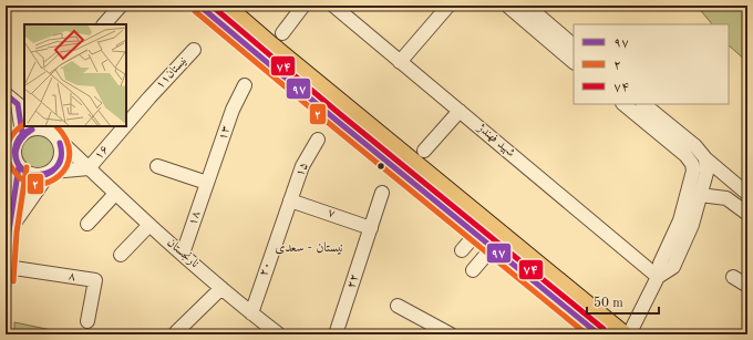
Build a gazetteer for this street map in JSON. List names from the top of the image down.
{
  "streets": {
    "street": [
      "۱۱نیستان",
      "۱۳",
      "شهید فهندژ",
      "۱۶",
      "۱۵",
      "۷",
      "۱۸",
      "نارنجستان",
      "۲۰",
      "۸",
      "۲۲"
    ]
  },
  "crossings": [
    ["۱۱نیستان", "۱۶"],
    ["۱۳", "۱۸"],
    ["۱۶", "نارنجستان"],
    ["۱۵", "۷"],
    ["۱۵", "۲۰"],
    ["۷", "۲۰"],
    ["۷", "۲۲"],
    ["۱۸", "نارنجستان"],
    ["نارنجستان", "۲۰"]
  ],
  "districts": ["نیستان - سعدی"],
  "lines": ["transit line ۹۷", "transit line ۷۴", "transit line ۲"],
  "legend": ["۹۷", "۲", "۷۴"],
  "scale_bar": "50 m"
}
